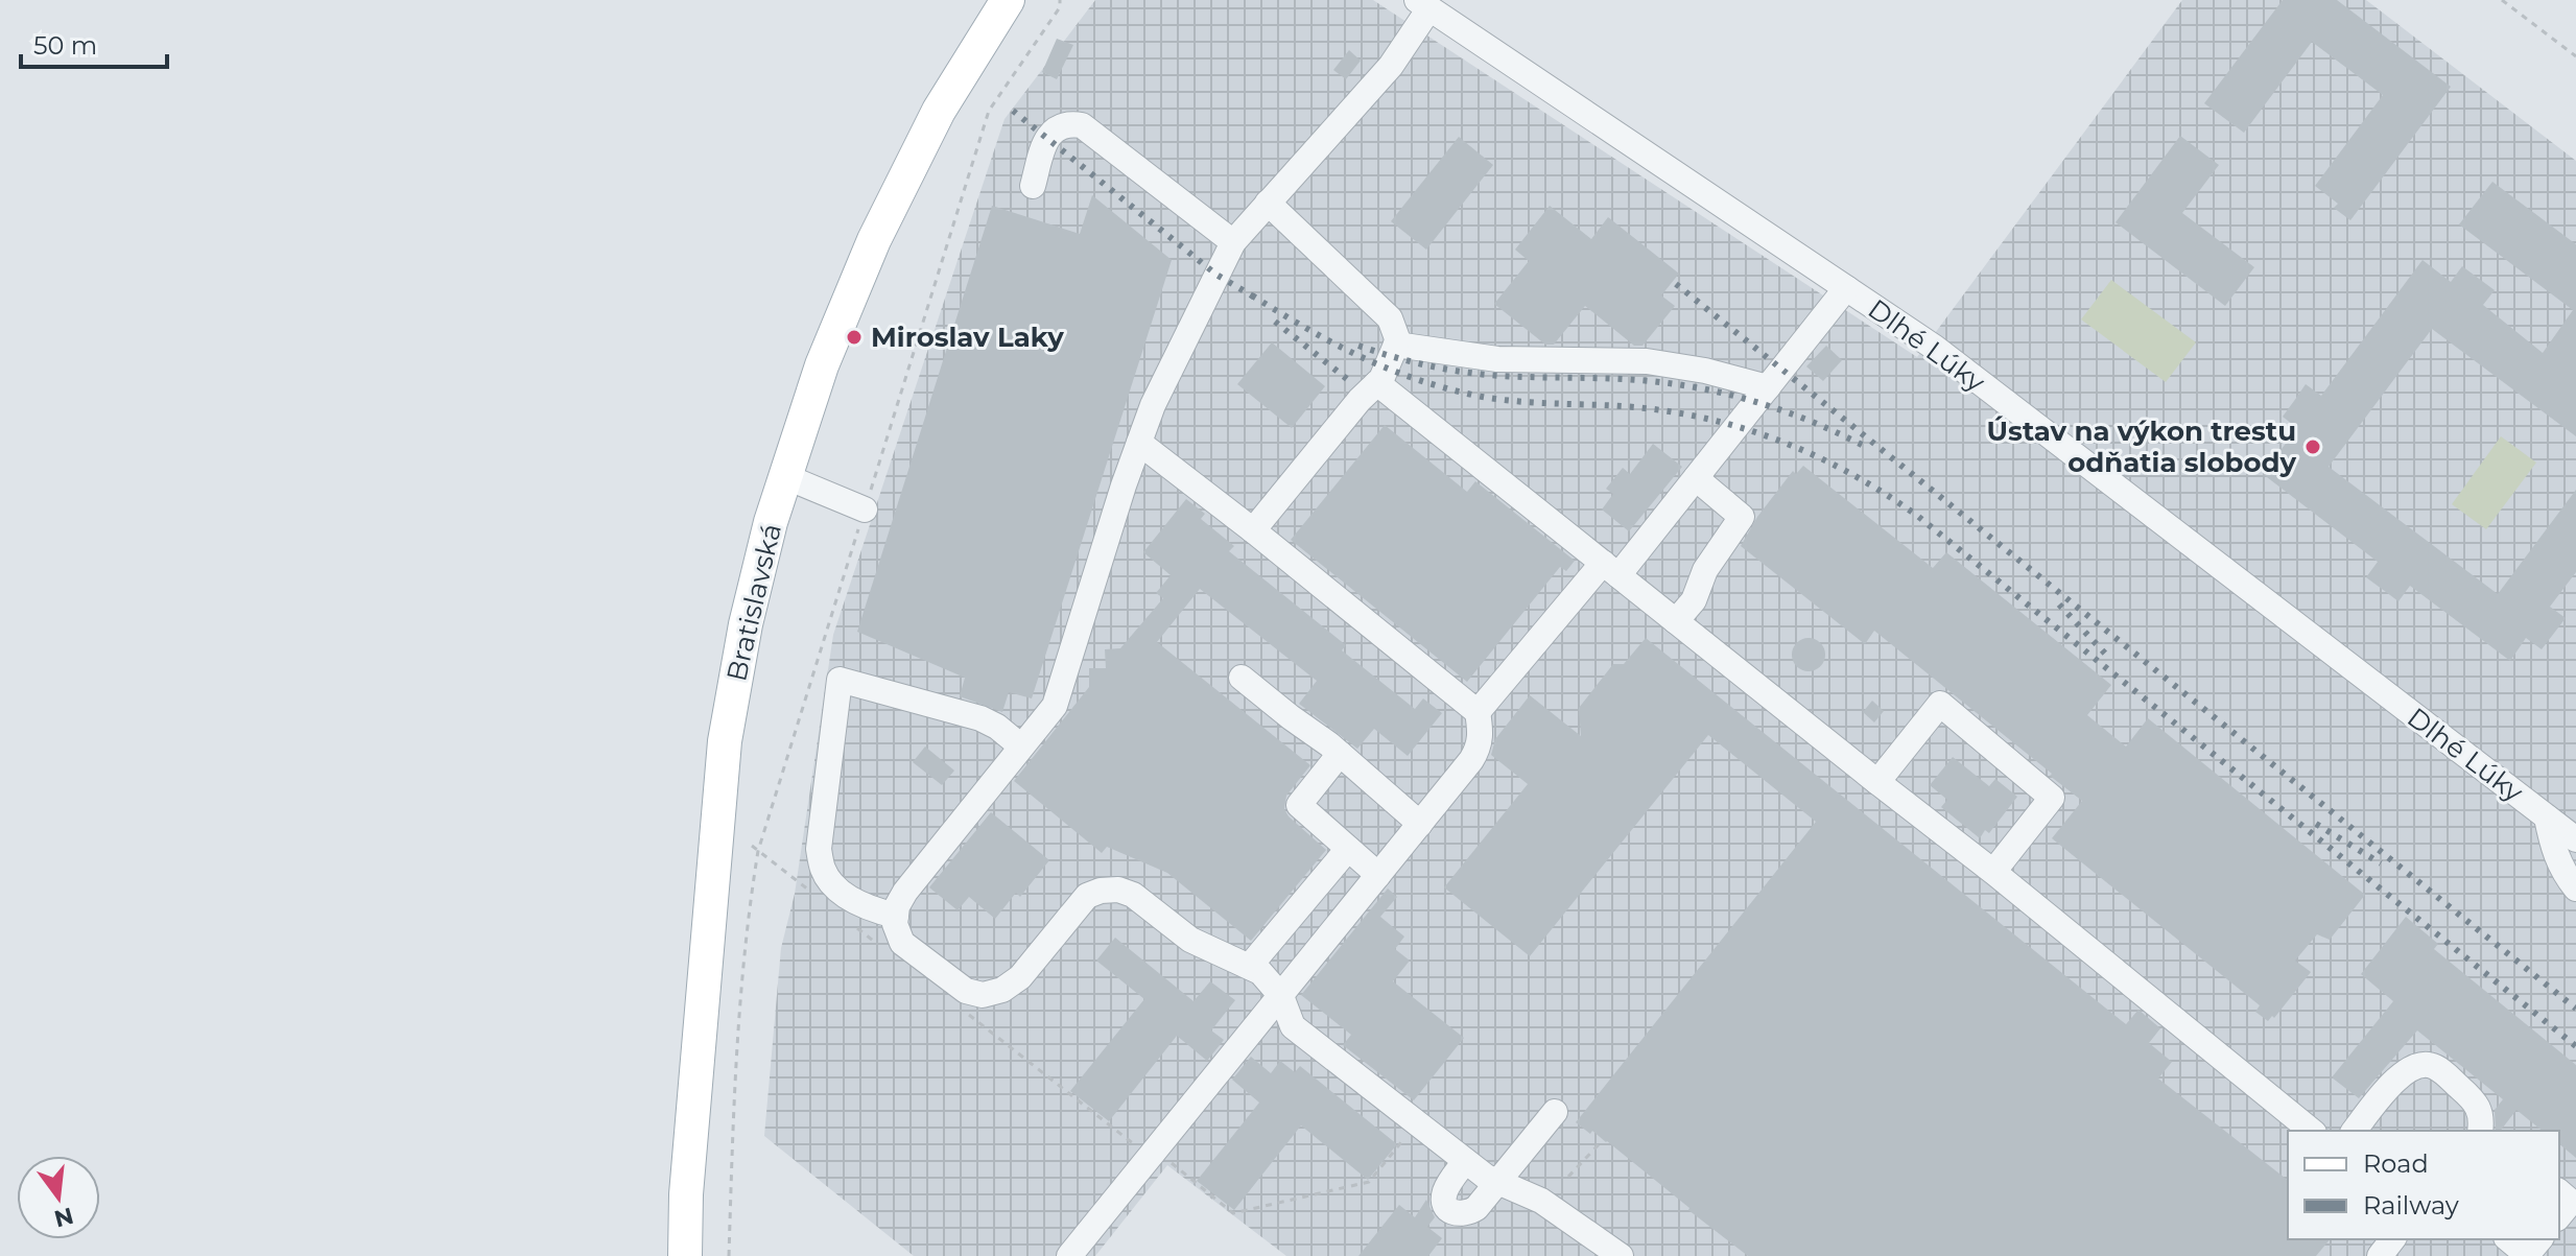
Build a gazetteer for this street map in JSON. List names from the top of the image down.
{
  "streets": {
    "main road": ["Bratislavská"],
    "street": ["Dlhé Lúky"]
  },
  "places": ["Miroslav Laky", "Ústav na výkon trestu odňatia slobody"],
  "legend": ["Road", "Railway"],
  "scale_bar": "50 m",
  "north": "bottom"
}
